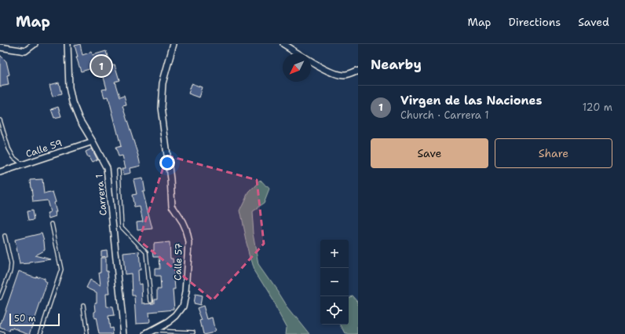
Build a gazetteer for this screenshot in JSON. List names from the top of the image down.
{
  "streets": {
    "street": ["Calle 59", "Carrera 1", "Calle 57"]
  },
  "crossings": [
    ["Calle 59", "Carrera 1"]
  ],
  "scale_bar": "50 m",
  "north": "bottom left",
  "page": {
    "header": "Map",
    "nav": ["Map", "Directions", "Saved"],
    "heading": "Nearby",
    "pins": "1",
    "list": [
      {
        "mark": "1",
        "name": "Virgen de las Naciones",
        "note": "Church · Carrera 1",
        "value": "120 m"
      }
    ],
    "buttons": ["Save", "Share"],
    "map_buttons": ["+", "−"],
    "scale": "50 m"
  }
}
